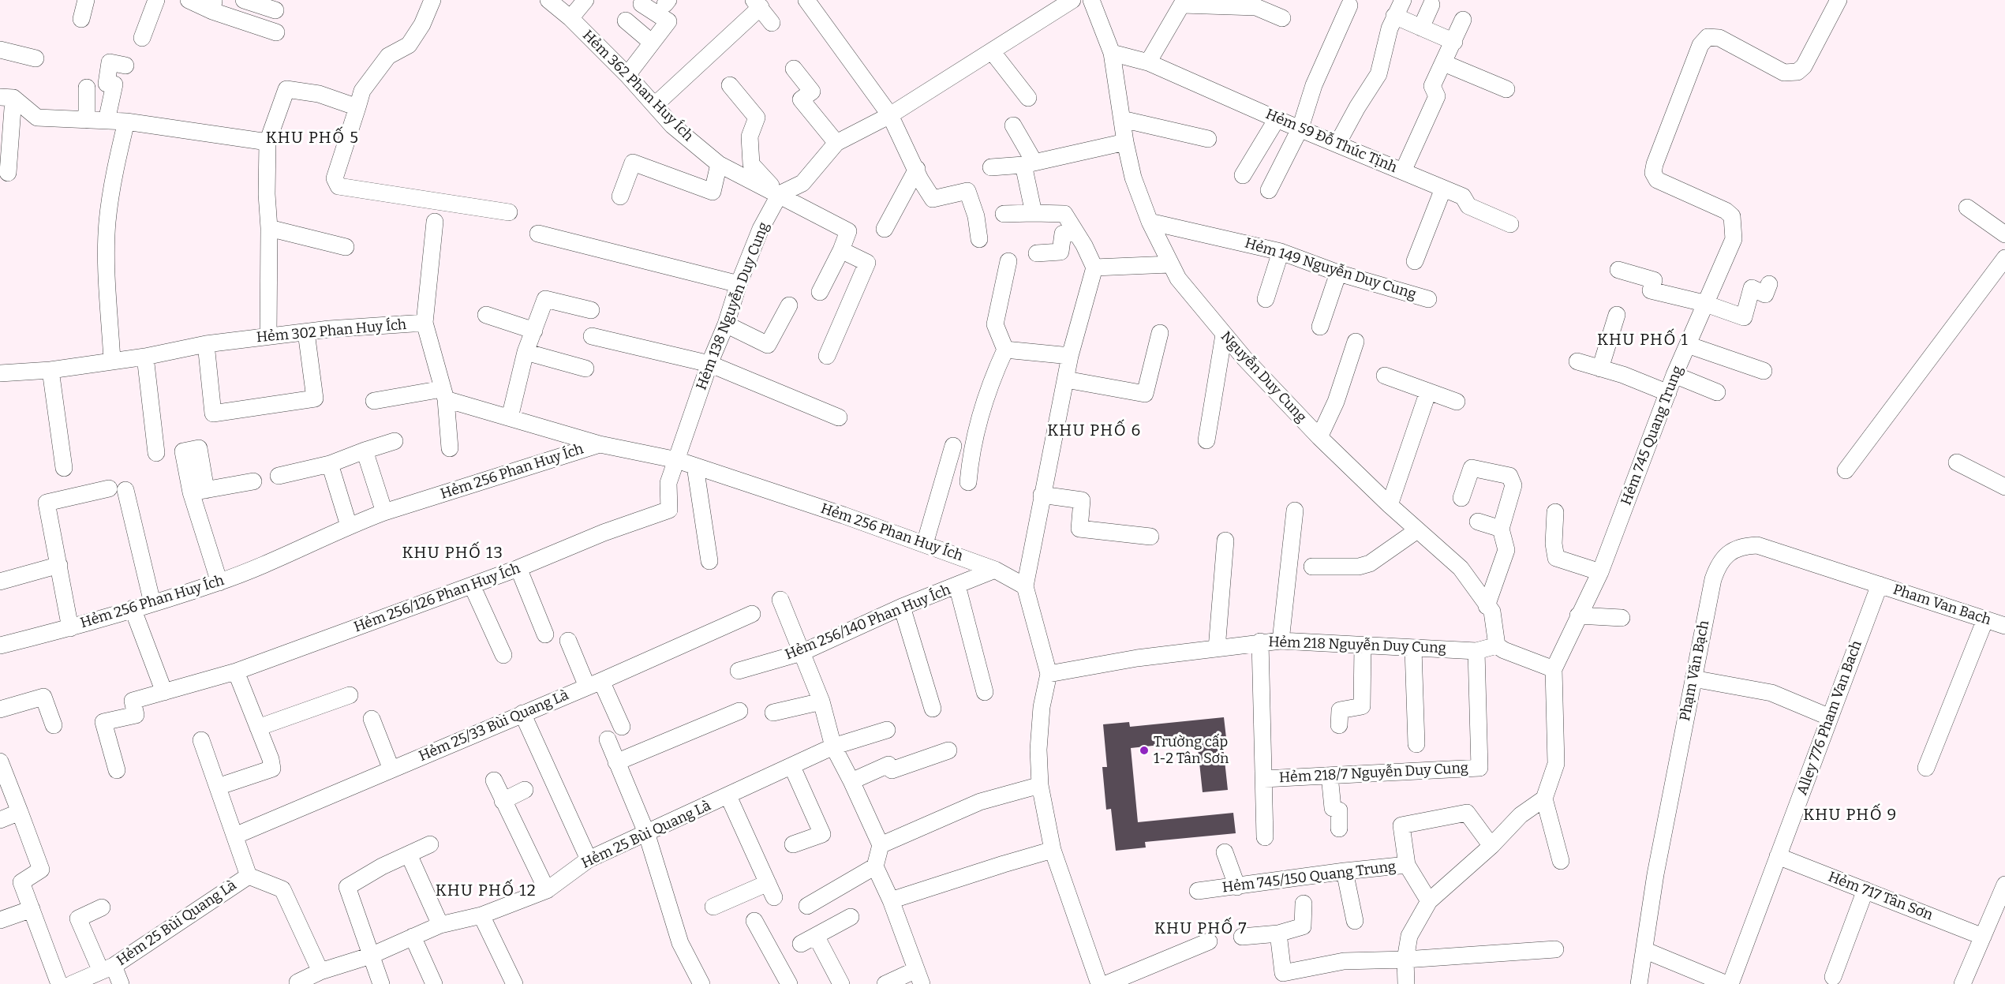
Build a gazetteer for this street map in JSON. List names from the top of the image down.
{
  "streets": {
    "street": [
      "Hẻm 362 Phan Huy Ích",
      "Hẻm 59 Đỗ Thúc Tịnh",
      "Hẻm 149 Nguyễn Duy Cung",
      "Hẻm 138 Nguyễn Duy Cung",
      "Hẻm 302 Phan Huy Ích",
      "Nguyễn Duy Cung",
      "Hẻm 745 Quang Trung",
      "Hẻm 256 Phan Huy Ích",
      "Hẻm 256/126 Phan Huy Ích",
      "Pham Van Bach",
      "Hẻm 256/140 Phan Huy Ích",
      "Hẻm 218 Nguyễn Duy Cung",
      "Phạm Văn Bạch",
      "Alley 776 Pham Van Bach",
      "Hẻm 25/33 Bùi Quang Là",
      "Hẻm 218/7 Nguyễn Duy Cung",
      "Hẻm 25 Bùi Quang Là",
      "Hẻm 745/150 Quang Trung",
      "Hẻm 717 Tân Sơn"
    ]
  },
  "crossings": [
    ["Hẻm 362 Phan Huy Ích", "Hẻm 138 Nguyễn Duy Cung"],
    ["Hẻm 59 Đỗ Thúc Tịnh", "Nguyễn Duy Cung"],
    ["Hẻm 149 Nguyễn Duy Cung", "Nguyễn Duy Cung"],
    ["Hẻm 138 Nguyễn Duy Cung", "Hẻm 256 Phan Huy Ích"],
    ["Hẻm 138 Nguyễn Duy Cung", "Hẻm 256/126 Phan Huy Ích"],
    ["Nguyễn Duy Cung", "Hẻm 218 Nguyễn Duy Cung"],
    ["Hẻm 256 Phan Huy Ích", "Hẻm 256/126 Phan Huy Ích"],
    ["Hẻm 256 Phan Huy Ích", "Hẻm 256/140 Phan Huy Ích"],
    ["Pham Van Bach", "Phạm Văn Bạch"],
    ["Pham Van Bach", "Alley 776 Pham Van Bach"],
    ["Hẻm 218 Nguyễn Duy Cung", "Hẻm 218/7 Nguyễn Duy Cung"],
    ["Phạm Văn Bạch", "Alley 776 Pham Van Bach"],
    ["Alley 776 Pham Van Bach", "Hẻm 717 Tân Sơn"]
  ],
  "districts": [
    "KHU PHỐ 5",
    "KHU PHỐ 1",
    "KHU PHỐ 6",
    "KHU PHỐ 13",
    "KHU PHỐ 9",
    "KHU PHỐ 12",
    "KHU PHỐ 7"
  ],
  "places": ["Trường cấp 1-2 Tân Sơn"]
}
